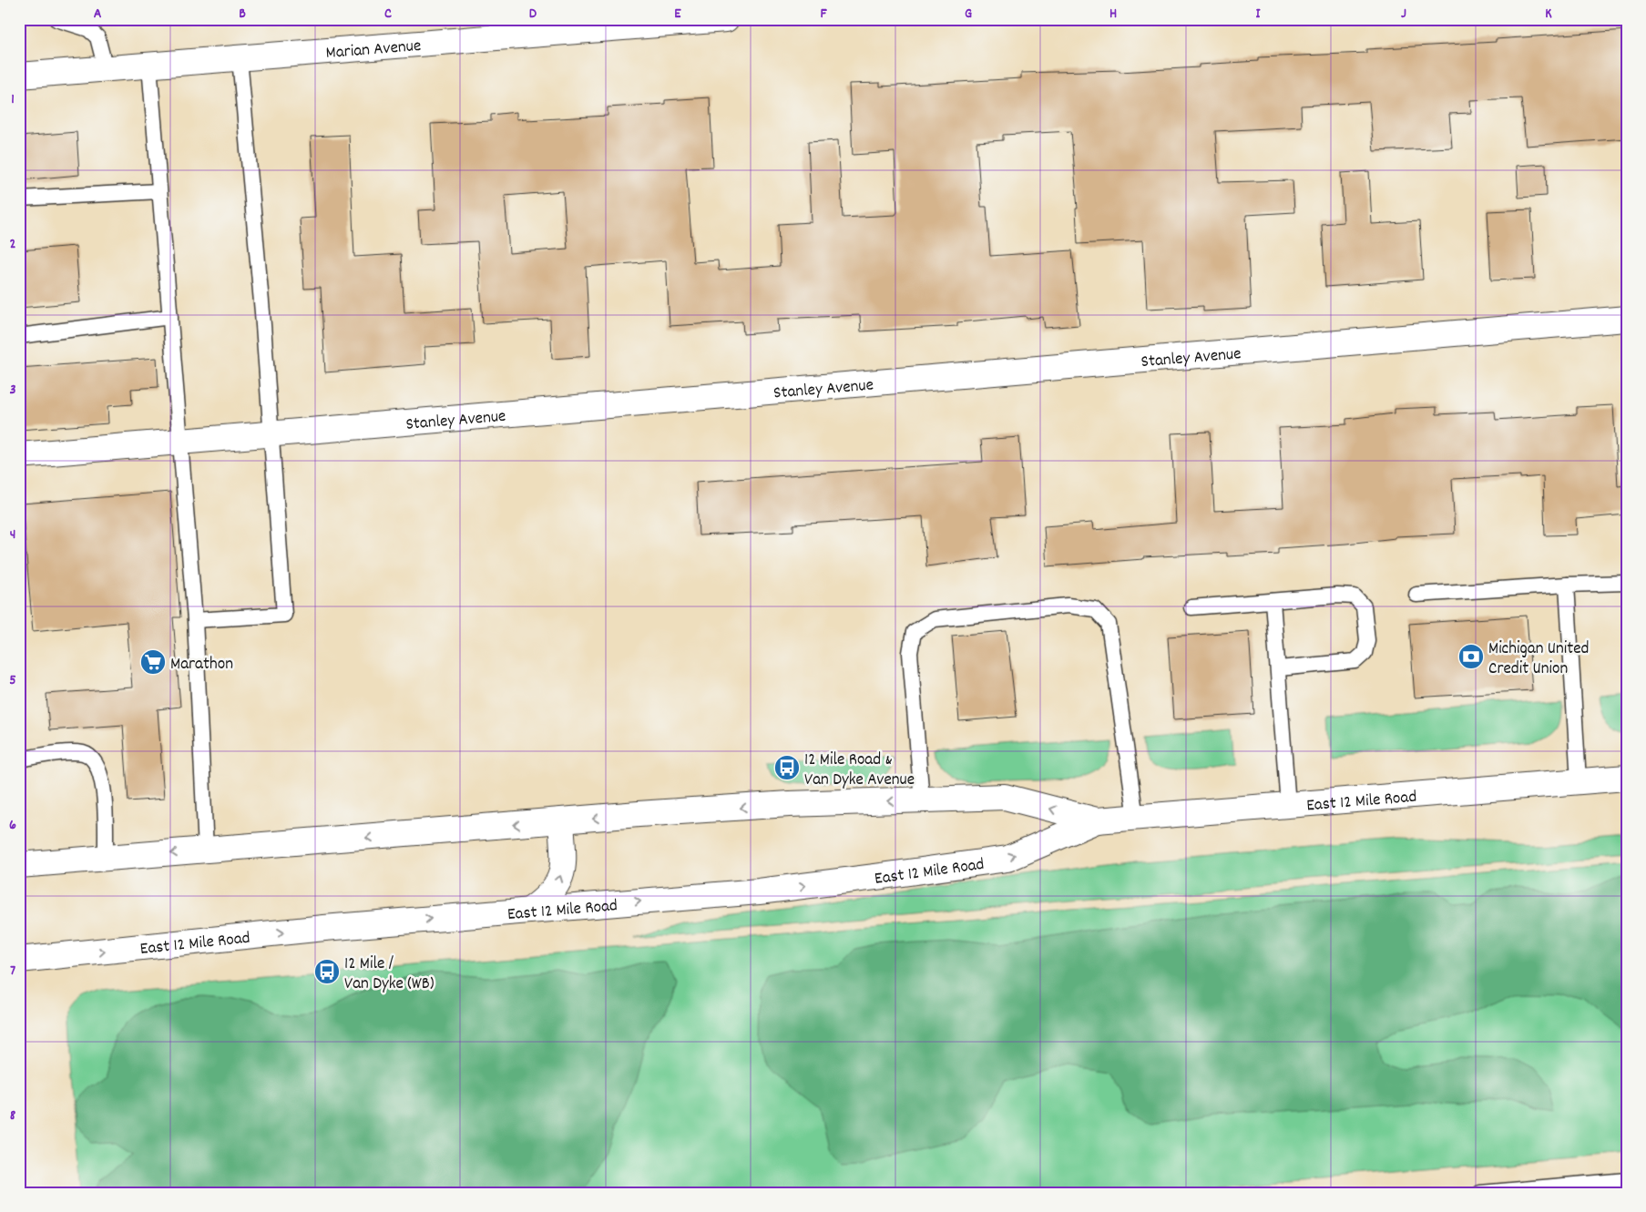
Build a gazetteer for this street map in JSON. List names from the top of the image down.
{
  "streets": {
    "main road": ["Marian Avenue", "Stanley Avenue", "East 12 Mile Road"]
  },
  "places": {
    "bank": ["Michigan United Credit Union"],
    "supermarket": ["Marathon"],
    "bus stop": ["12 Mile Road & Van Dyke Avenue", "12 Mile / Van Dyke (WB)"]
  },
  "grid": {
    "columns": [
      "A",
      "B",
      "C",
      "D",
      "E",
      "F",
      "G",
      "H",
      "I",
      "J",
      "K"
    ],
    "rows": [
      "1",
      "2",
      "3",
      "4",
      "5",
      "6",
      "7",
      "8"
    ]
  }
}
